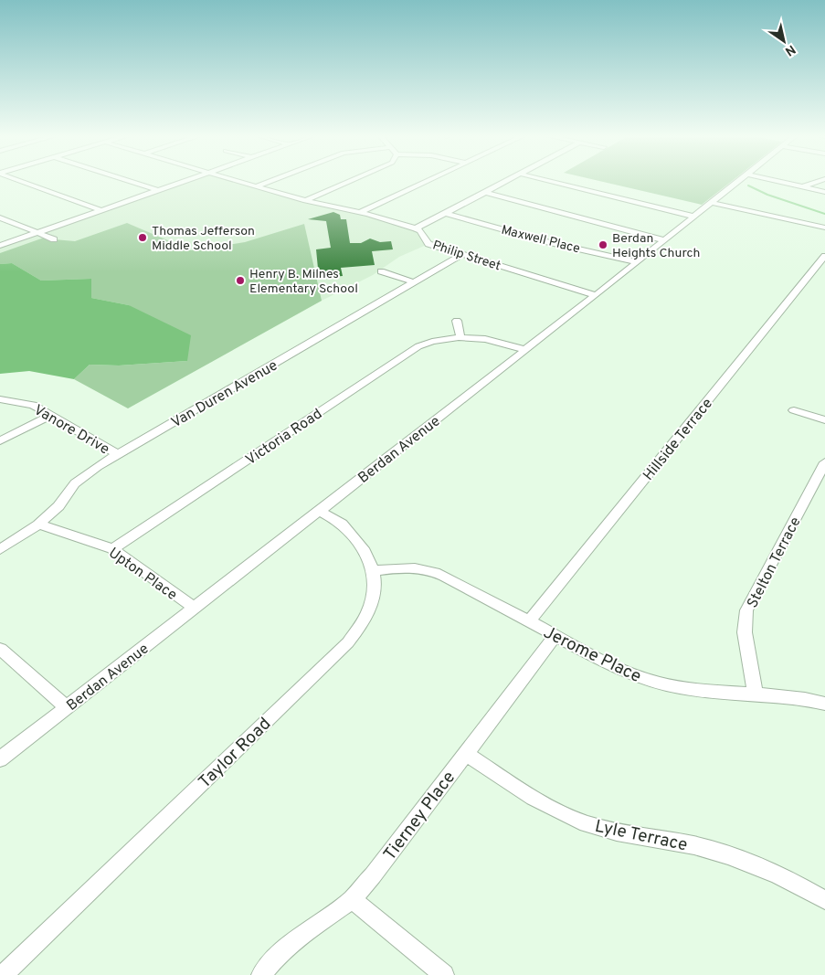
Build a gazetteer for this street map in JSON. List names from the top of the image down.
{
  "streets": {
    "street": [
      "Maxwell Place",
      "Philip Street",
      "Van Duren Avenue",
      "Vanore Drive",
      "Victoria Road",
      "Hillside Terrace",
      "Berdan Avenue",
      "Stelton Terrace",
      "Upton Place",
      "Jerome Place",
      "Taylor Road",
      "Tierney Place",
      "Lyle Terrace"
    ]
  },
  "crossings": [
    ["Maxwell Place", "Berdan Avenue"],
    ["Philip Street", "Van Duren Avenue"],
    ["Philip Street", "Berdan Avenue"],
    ["Van Duren Avenue", "Vanore Drive"],
    ["Van Duren Avenue", "Upton Place"],
    ["Victoria Road", "Berdan Avenue"],
    ["Victoria Road", "Upton Place"],
    ["Hillside Terrace", "Jerome Place"],
    ["Berdan Avenue", "Upton Place"],
    ["Berdan Avenue", "Taylor Road"],
    ["Stelton Terrace", "Jerome Place"],
    ["Jerome Place", "Taylor Road"],
    ["Jerome Place", "Tierney Place"],
    ["Tierney Place", "Lyle Terrace"]
  ],
  "places": ["Thomas Jefferson Middle School", "Berdan Heights Church", "Henry B. Milnes Elementary School"],
  "north": "bottom right"
}
